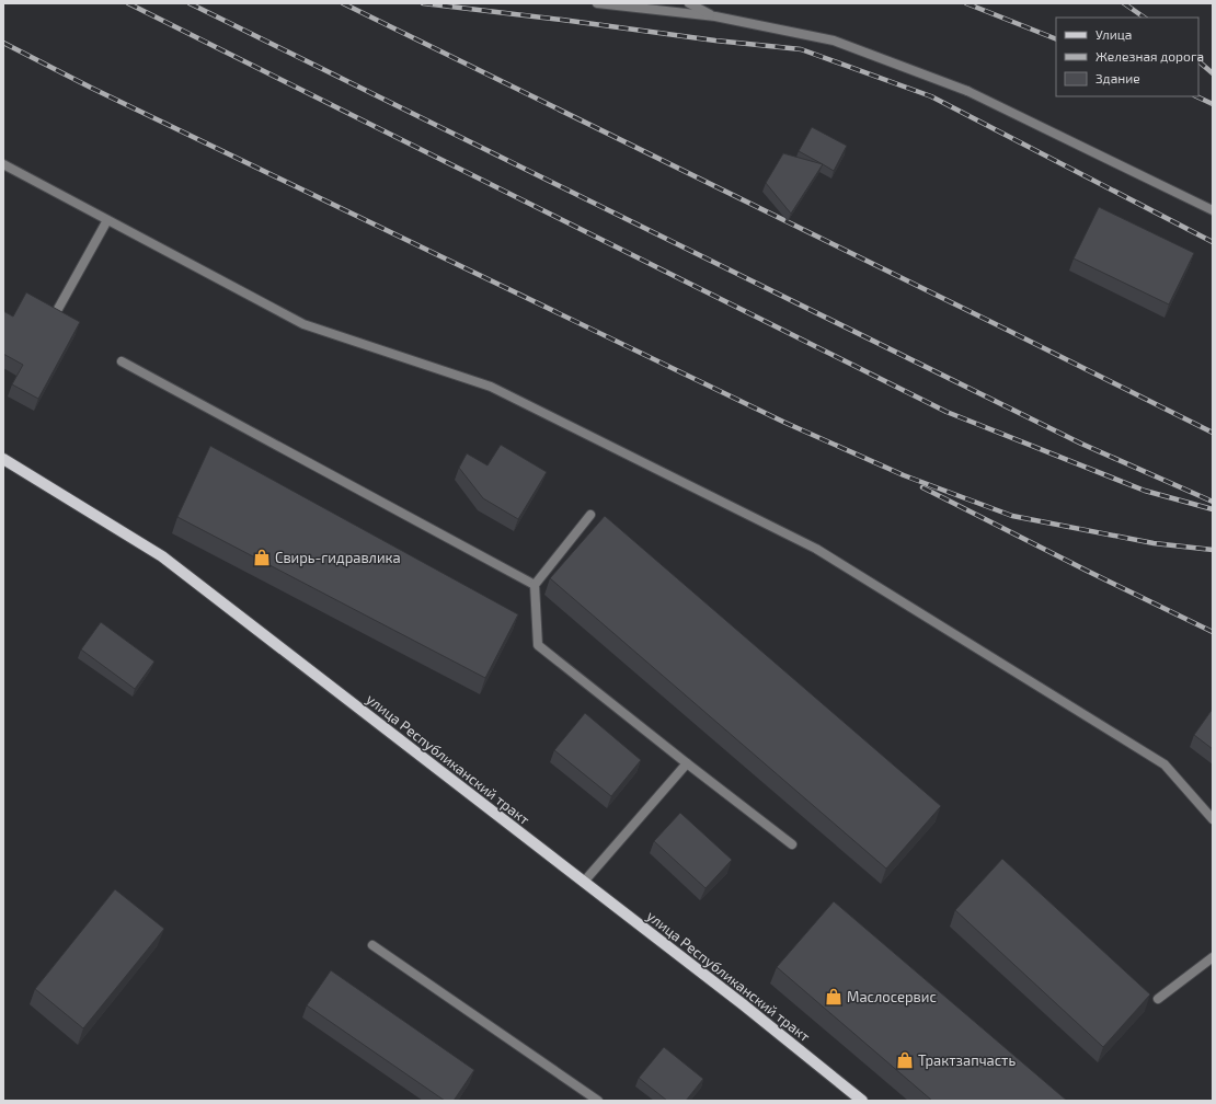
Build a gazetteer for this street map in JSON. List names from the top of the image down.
{
  "streets": {
    "main road": ["улица Республиканский тракт"]
  },
  "places": {
    "shop": ["Свирь-гидравлика", "Маслосервис", "Трактзапчасть"]
  },
  "legend": ["Улица", "Железная дорога", "Здание"]
}
